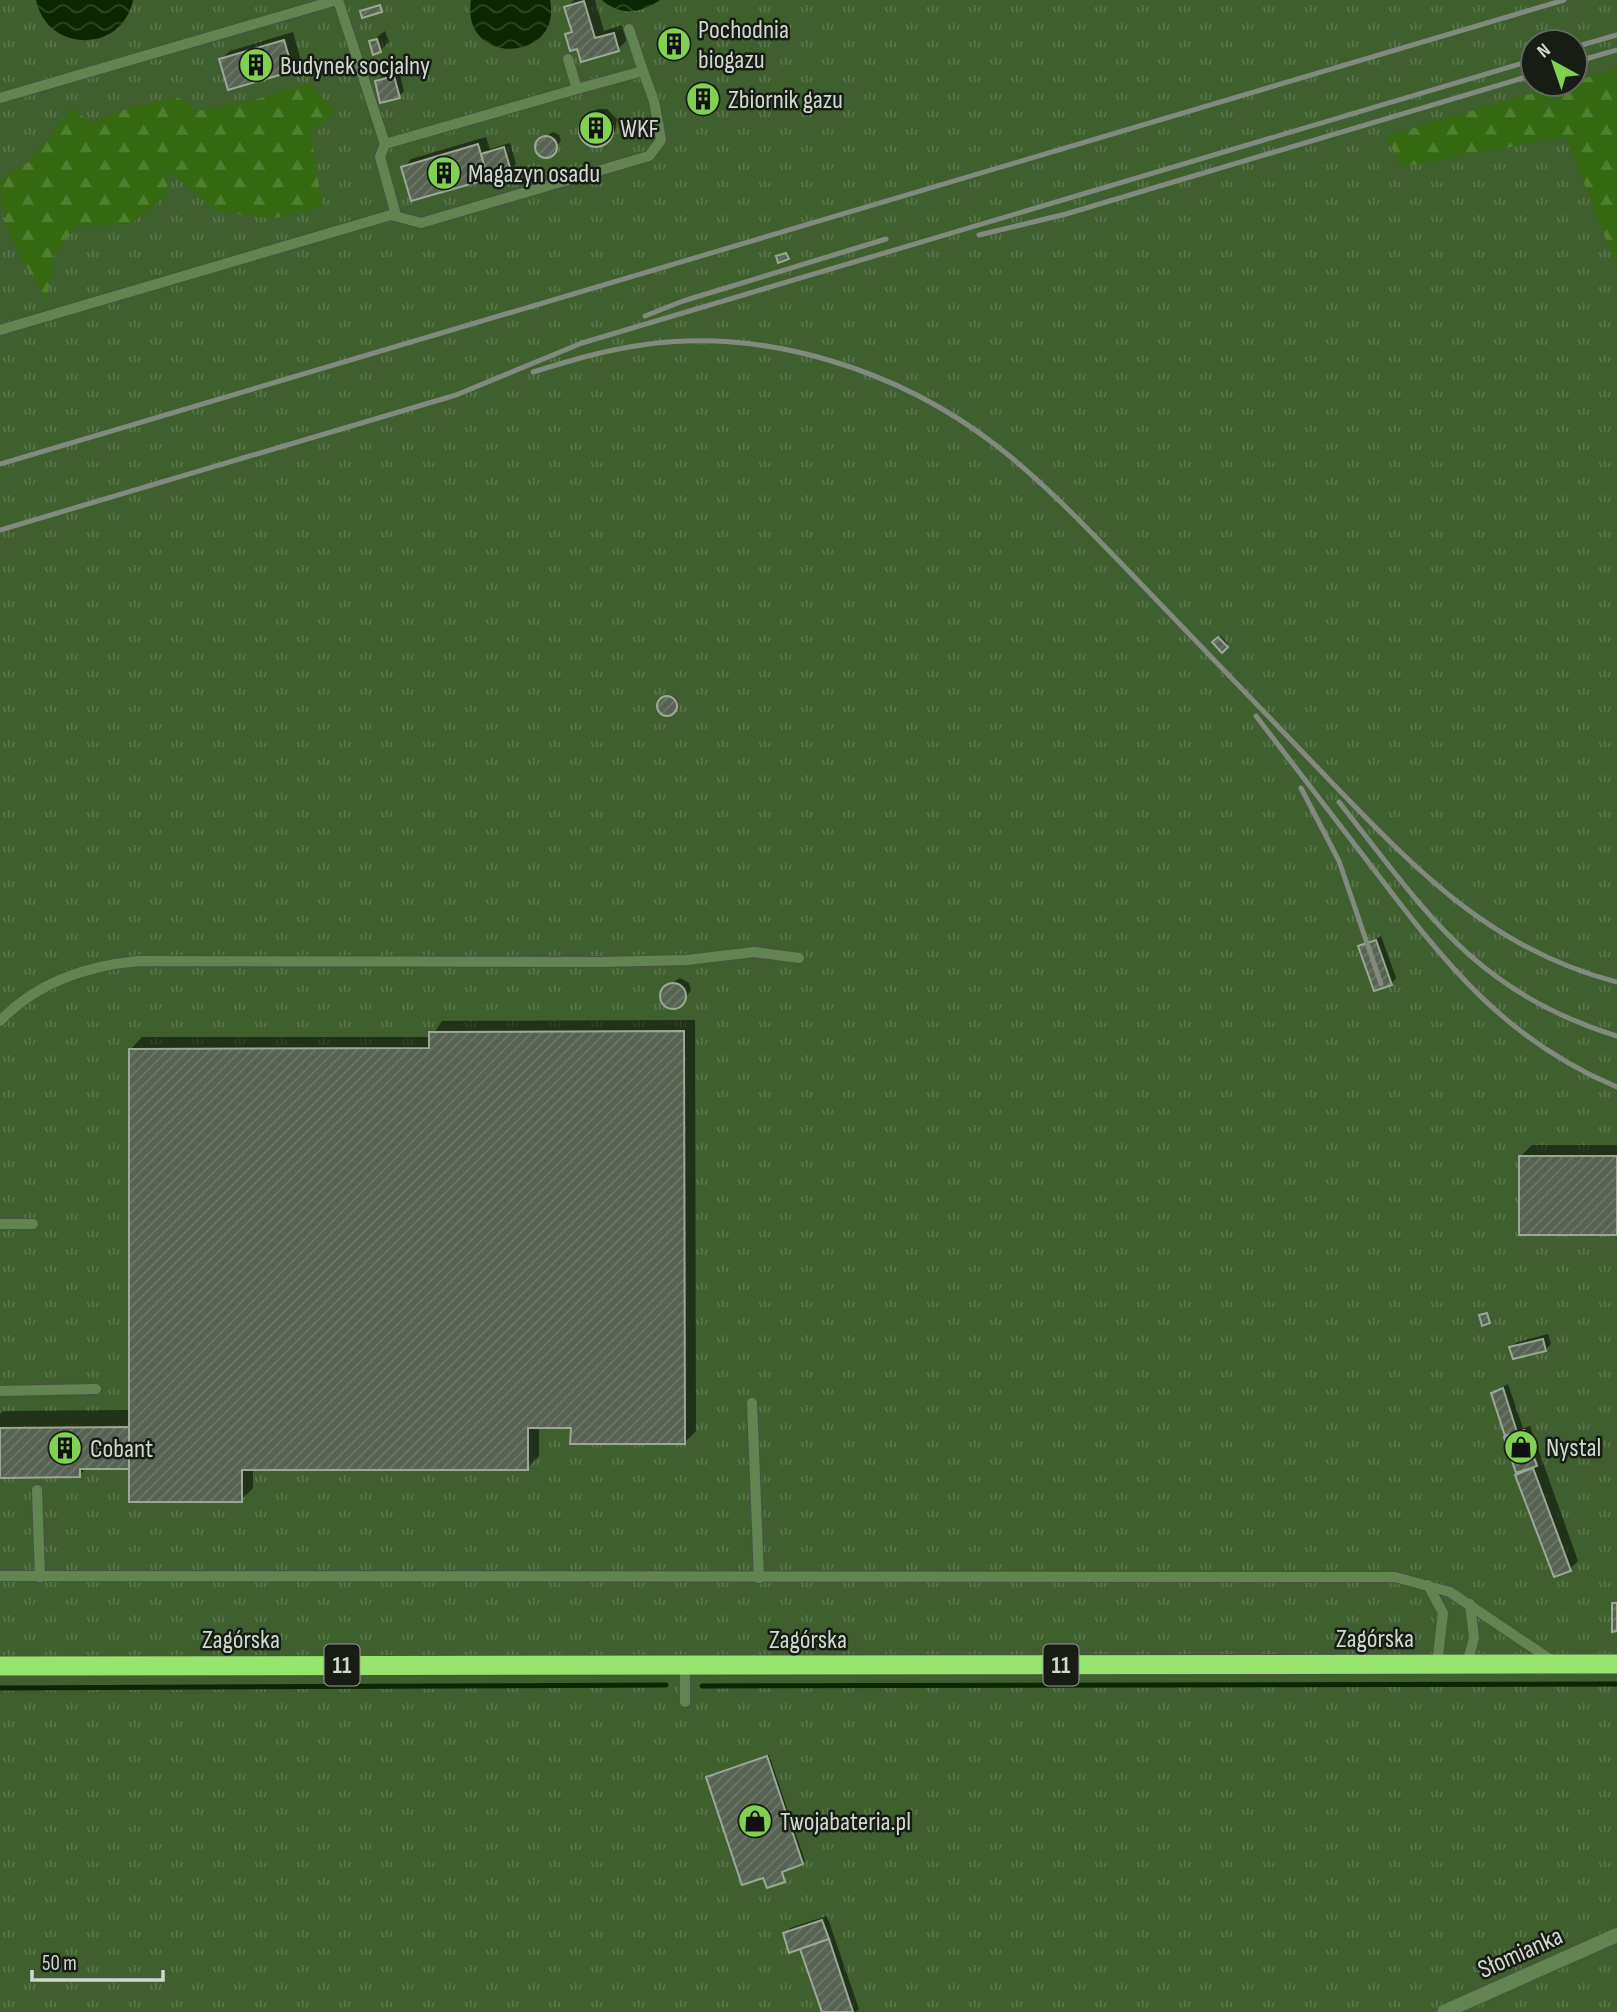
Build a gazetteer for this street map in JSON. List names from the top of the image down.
{
  "streets": {
    "highway": ["Zagórska", "11"],
    "street": ["Słomianka"]
  },
  "places": {
    "building": [
      "Pochodnia biogazu",
      "Budynek socjalny",
      "Zbiornik gazu",
      "WKF",
      "Magazyn osadu",
      "Cobant"
    ],
    "shop": ["Nystal", "Twojabateria.pl"]
  },
  "scale_bar": "50 m",
  "north": "top left"
}
